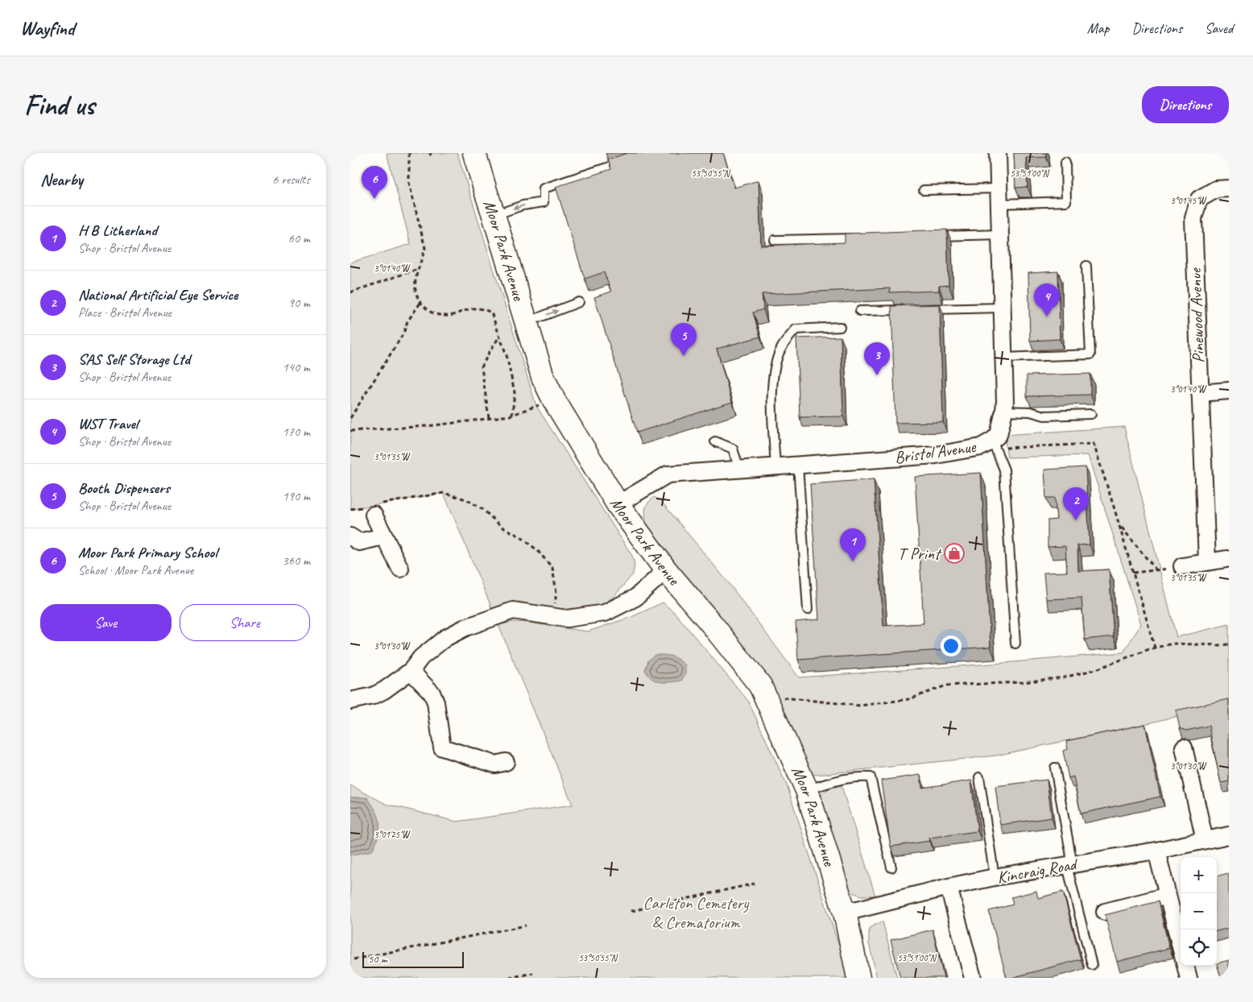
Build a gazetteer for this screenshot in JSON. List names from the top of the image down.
{
  "streets": {
    "street": [
      "Moor Park Avenue",
      "Pinewood Avenue",
      "Bristol Avenue",
      "Kincraig Road"
    ]
  },
  "crossings": [
    ["Moor Park Avenue", "Bristol Avenue"],
    ["Moor Park Avenue", "Kincraig Road"]
  ],
  "parks": ["Carleton Cemetery & Crematorium"],
  "places": {
    "shop": ["T Print"]
  },
  "scale_bar": "50 m",
  "page": {
    "header": "Wayfind",
    "nav": ["Map", "Directions", "Saved"],
    "buttons": [
      "Directions",
      ["Save", "Share"]
    ],
    "title": "Find us",
    "heading": ["Nearby", "6 results"],
    "pins": [
      "6",
      "4",
      "5",
      "3",
      "2",
      "1"
    ],
    "list": [
      {
        "mark": "1",
        "name": "H B Litherland",
        "note": "Shop · Bristol Avenue",
        "value": "60 m"
      },
      {
        "mark": "2",
        "name": "National Artificial Eye Service",
        "note": "Place · Bristol Avenue",
        "value": "90 m"
      },
      {
        "mark": "3",
        "name": "SAS Self Storage Ltd",
        "note": "Shop · Bristol Avenue",
        "value": "140 m"
      },
      {
        "mark": "4",
        "name": "WST Travel",
        "note": "Shop · Bristol Avenue",
        "value": "170 m"
      },
      {
        "mark": "5",
        "name": "Booth Dispensers",
        "note": "Shop · Bristol Avenue",
        "value": "190 m"
      },
      {
        "mark": "6",
        "name": "Moor Park Primary School",
        "note": "School · Moor Park Avenue",
        "value": "360 m"
      }
    ],
    "map_buttons": ["+", "−"],
    "scale": "50 m"
  },
  "coordinates": [
    "53°50'55\"N",
    "53°51'00\"N",
    "3°01'45\"W",
    "3°01'40\"W",
    "3°01'35\"W",
    "3°01'30\"W",
    "3°01'25\"W"
  ]
}
